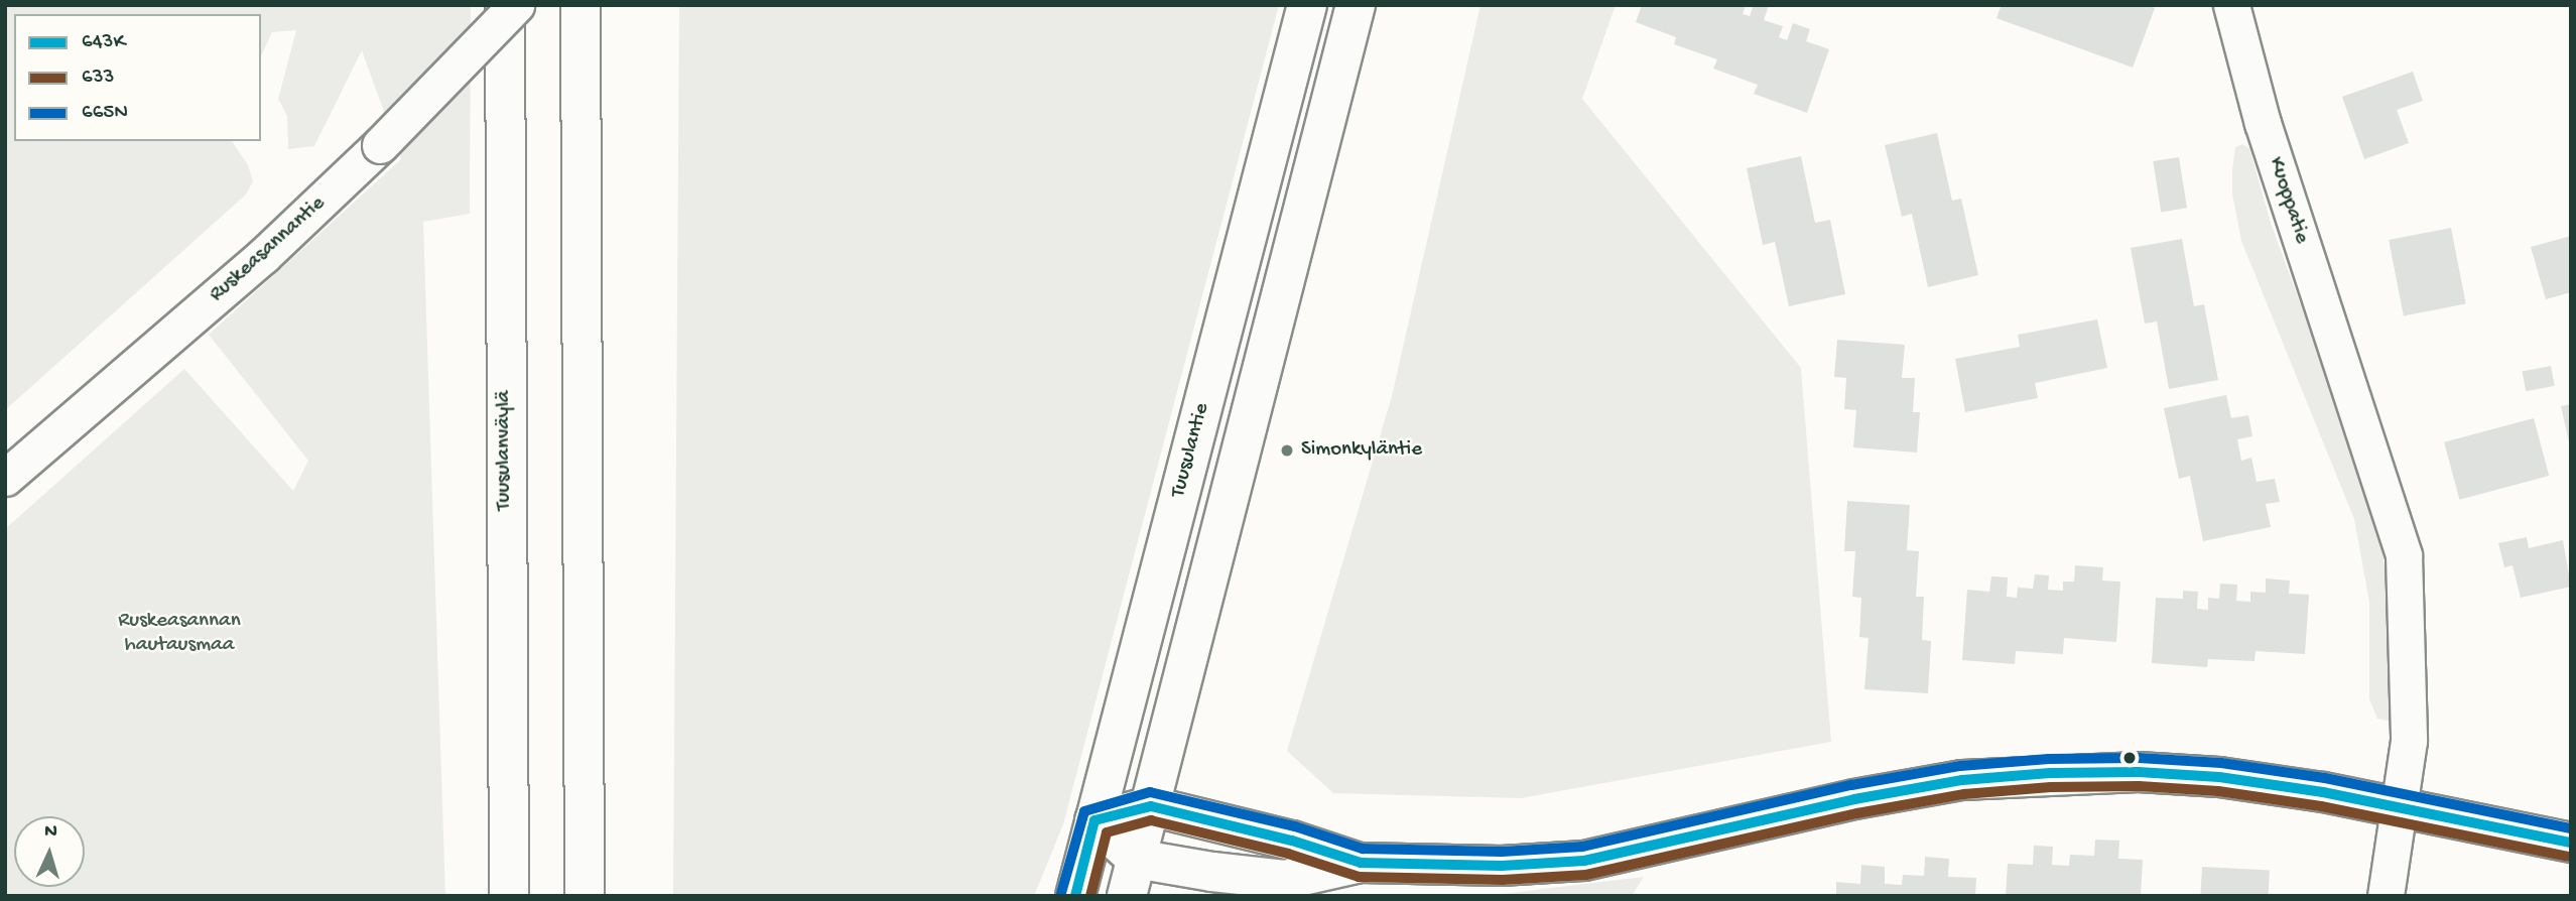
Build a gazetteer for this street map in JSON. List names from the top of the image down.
{
  "streets": {
    "main road": ["Tuusulanväylä", "Tuusulantie"],
    "street": ["Kuoppatie", "Ruskeasannantie"]
  },
  "parks": ["Ruskeasannan hautausmaa"],
  "places": ["Simonkyläntie"],
  "lines": ["transit line 665N", "transit line 643K", "transit line 633"],
  "legend": ["643K", "633", "665N"],
  "north": "top"
}
